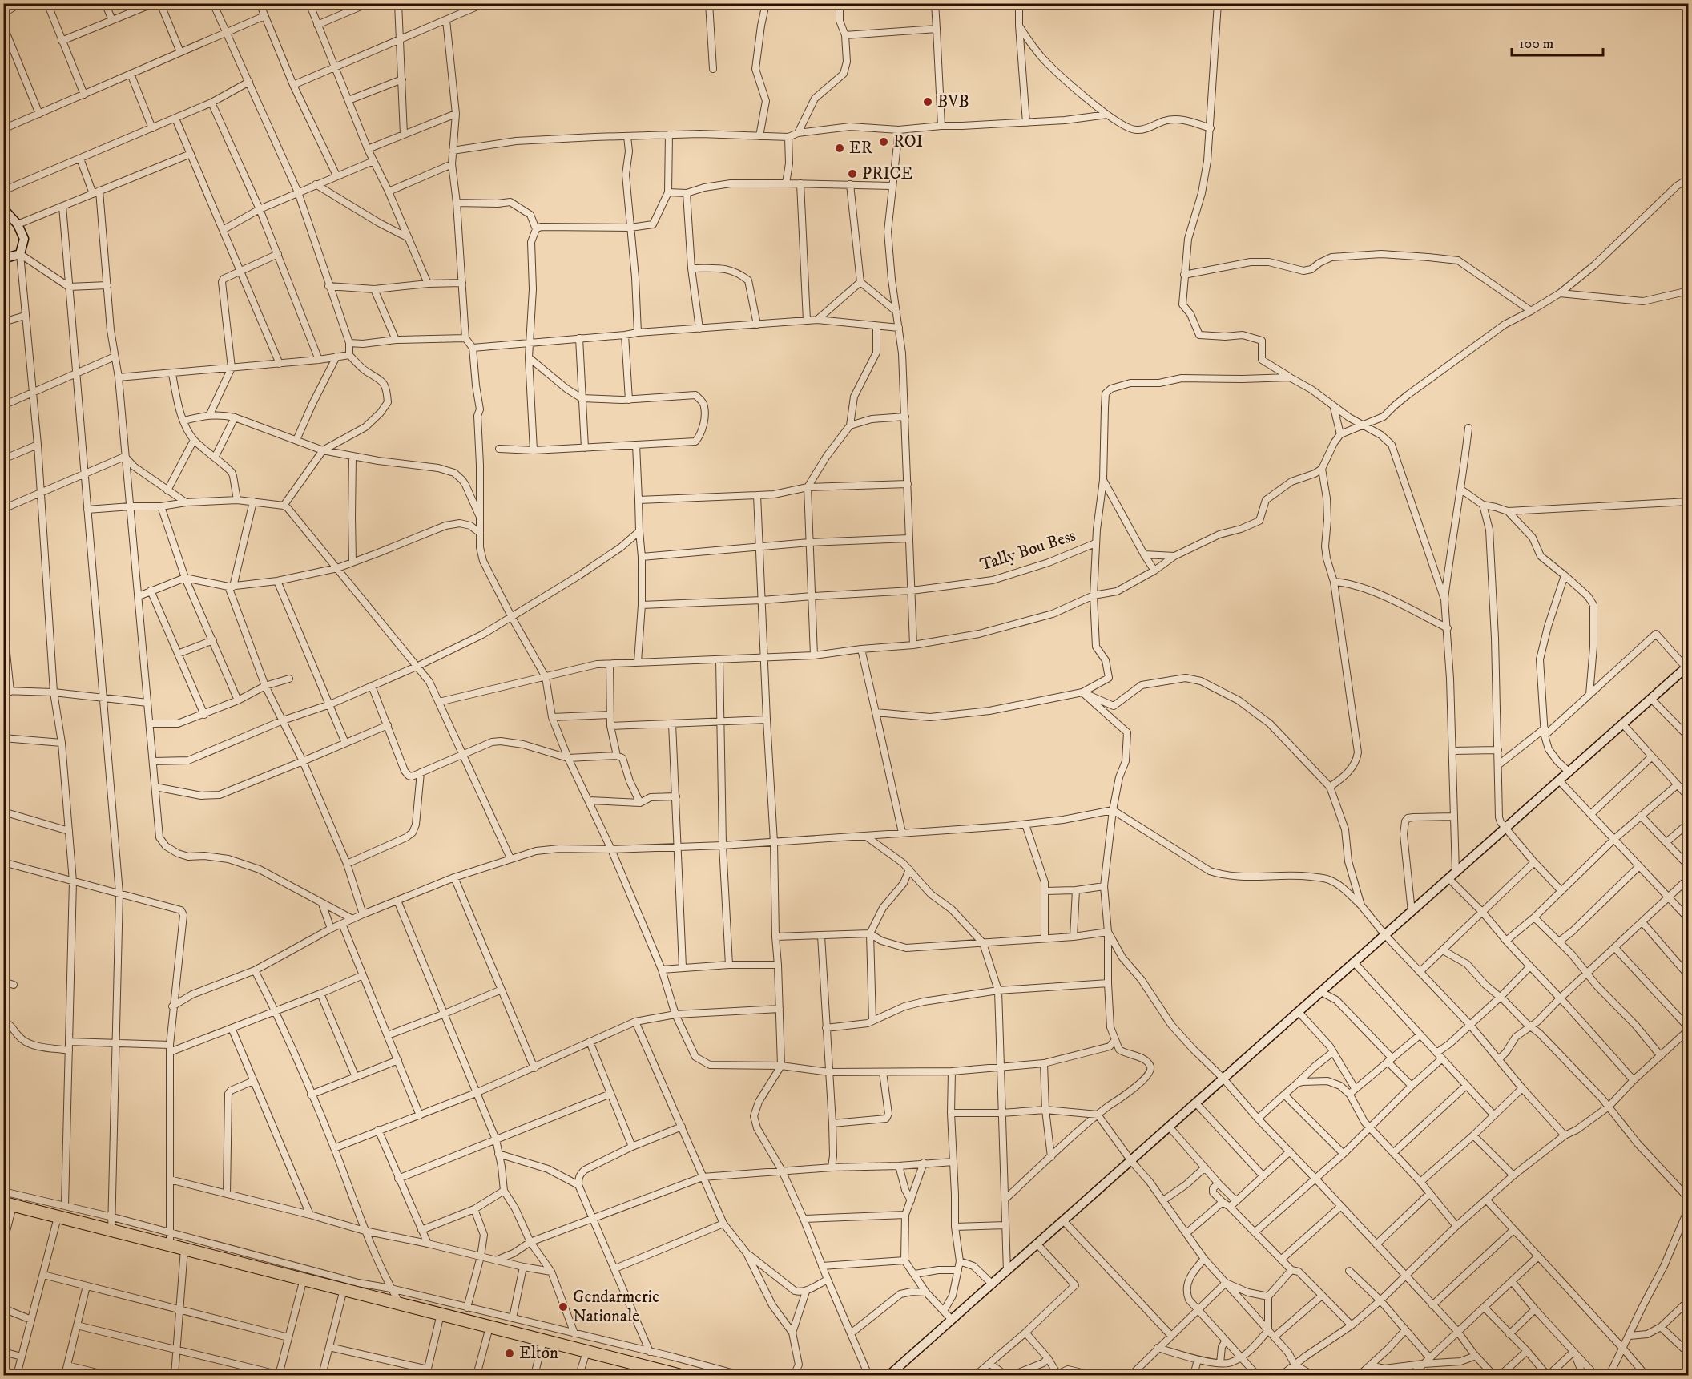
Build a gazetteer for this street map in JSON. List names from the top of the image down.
{
  "streets": {
    "street": ["Tally Bou Bess"]
  },
  "places": [
    "BVB",
    "ROI",
    "ER",
    "PRICE",
    "Gendarmerie Nationale",
    "Elton"
  ],
  "scale_bar": "100 m"
}
